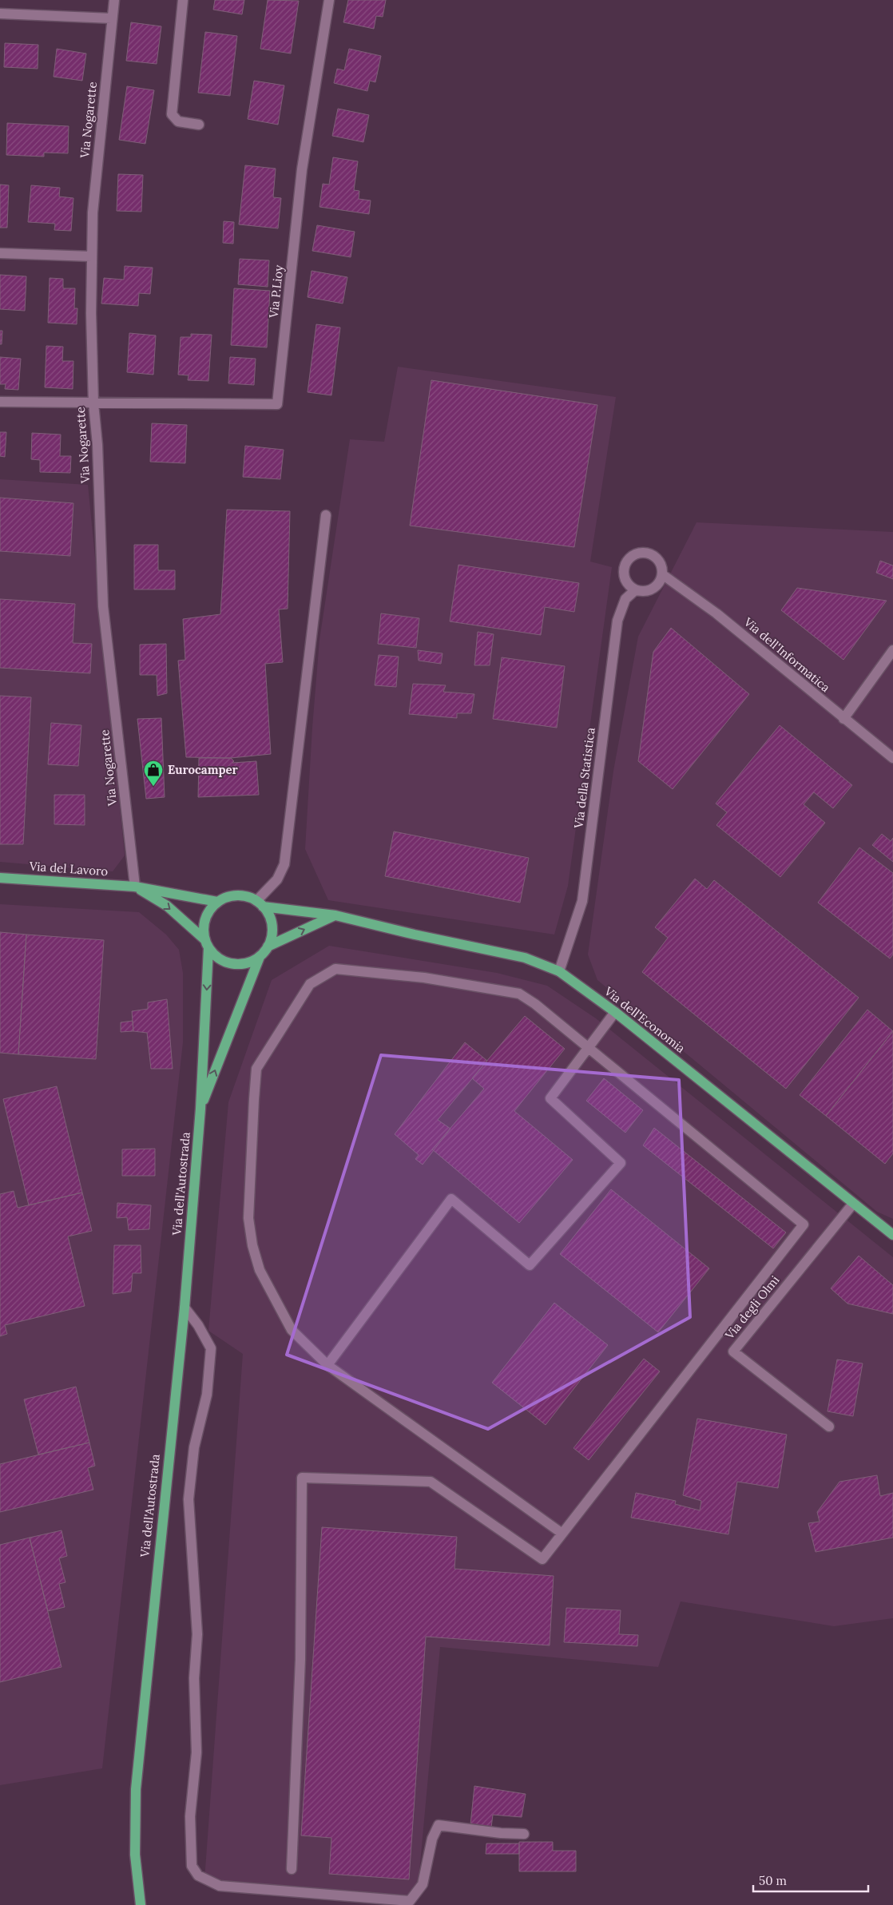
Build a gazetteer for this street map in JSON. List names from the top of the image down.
{
  "streets": {
    "main road": ["Via del Lavoro", "Via dell'Economia", "Via dell'Autostrada"],
    "street": [
      "Via Nogarette",
      "Via P.Lioy",
      "Via dell'Informatica",
      "Via della Statistica",
      "Via degli Olmi"
    ]
  },
  "crossings": [
    ["Via Nogarette", "Via P.Lioy"],
    ["Via Nogarette", "Via del Lavoro"],
    ["Via dell'Informatica", "Via della Statistica"],
    ["Via della Statistica", "Via dell'Economia"],
    ["Via del Lavoro", "Via dell'Economia"],
    ["Via del Lavoro", "Via dell'Autostrada"],
    ["Via dell'Economia", "Via dell'Autostrada"],
    ["Via dell'Economia", "Via degli Olmi"]
  ],
  "places": {
    "shop": ["Eurocamper"]
  },
  "scale_bar": "50 m"
}
